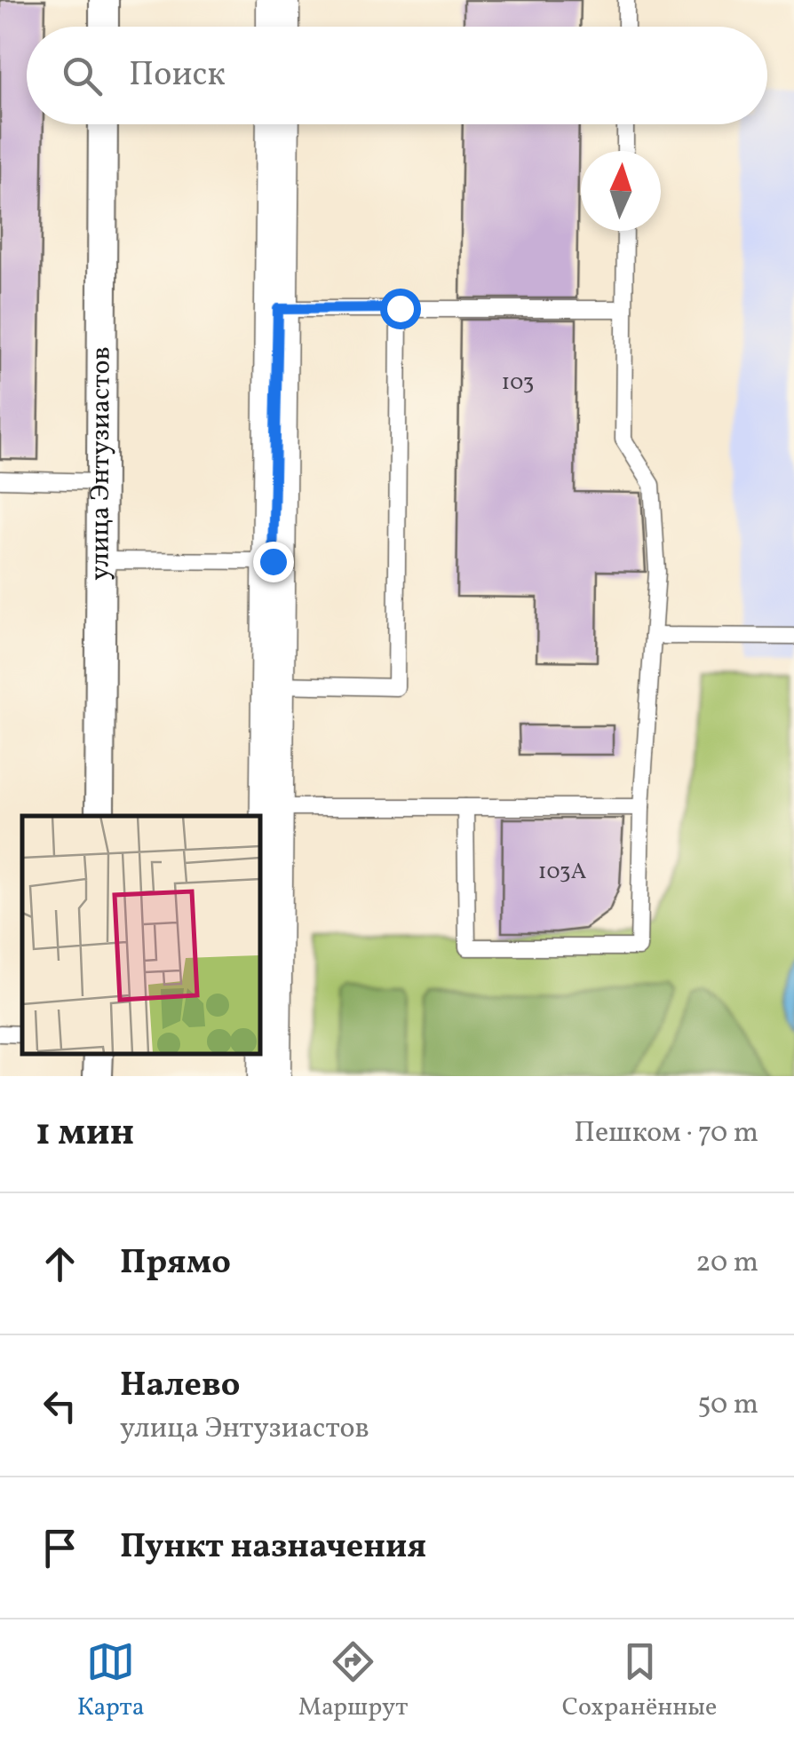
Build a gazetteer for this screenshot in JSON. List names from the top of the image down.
{
  "streets": {
    "street": ["улица Энтузиастов"]
  },
  "house_numbers": ["103", "103А"],
  "north": "top",
  "page": {
    "search": "Поиск",
    "heading": ["1 мин", "Пешком · 70 m"],
    "list": [
      ["Прямо", "20 m"],
      ["Налево", "улица Энтузиастов", "50 m"],
      "Пункт назначения"
    ],
    "nav": ["Карта", "Маршрут", "Сохранённые"]
  }
}
